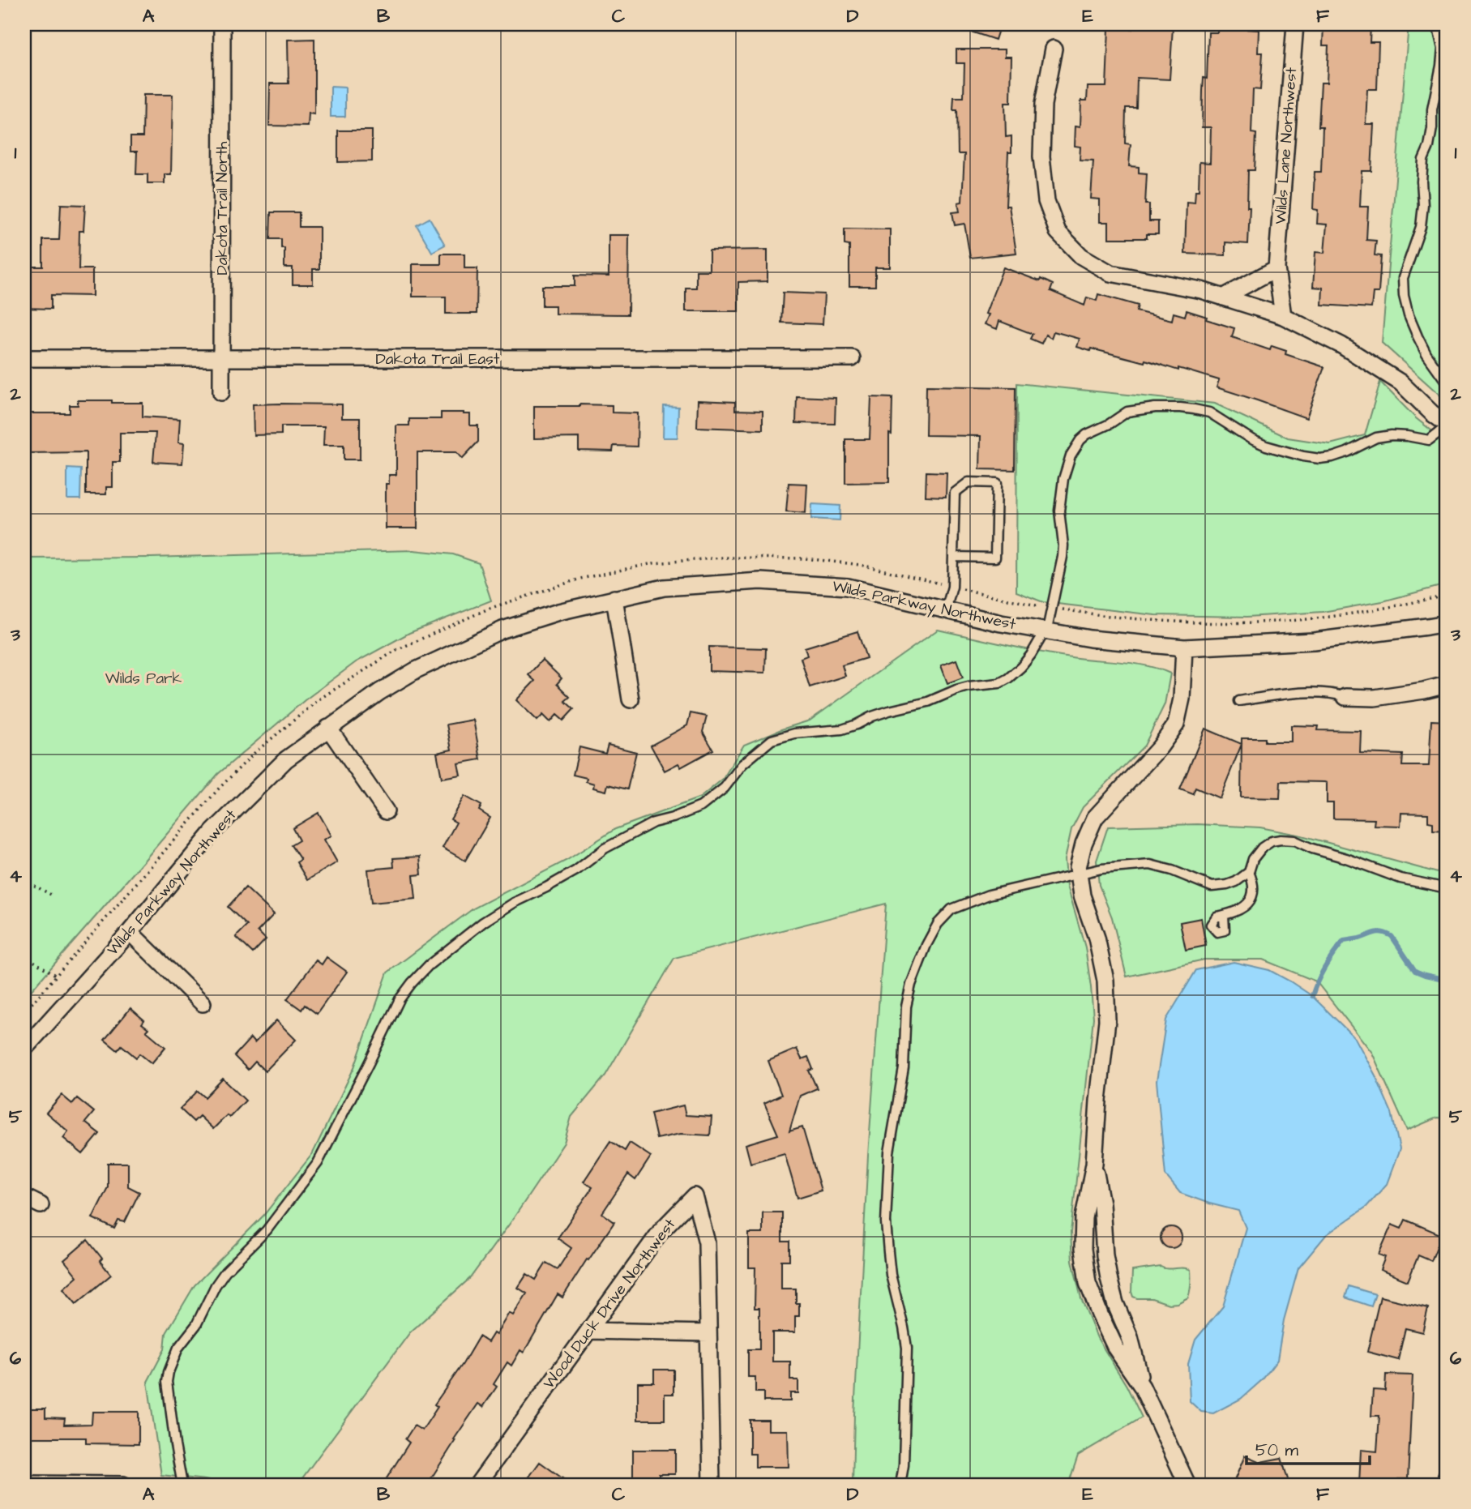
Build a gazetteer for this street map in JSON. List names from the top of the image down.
{
  "streets": {
    "street": [
      "Wilds Lane Northwest",
      "Dakota Trail North",
      "Dakota Trail East",
      "Wilds Parkway Northwest",
      "Wood Duck Drive Northwest"
    ]
  },
  "crossings": [
    ["Dakota Trail North", "Dakota Trail East"]
  ],
  "parks": ["Wilds Park"],
  "scale_bar": "50 m",
  "grid": {
    "columns": [
      "A",
      "B",
      "C",
      "D",
      "E",
      "F"
    ],
    "rows": [
      "1",
      "2",
      "3",
      "4",
      "5",
      "6"
    ]
  }
}
